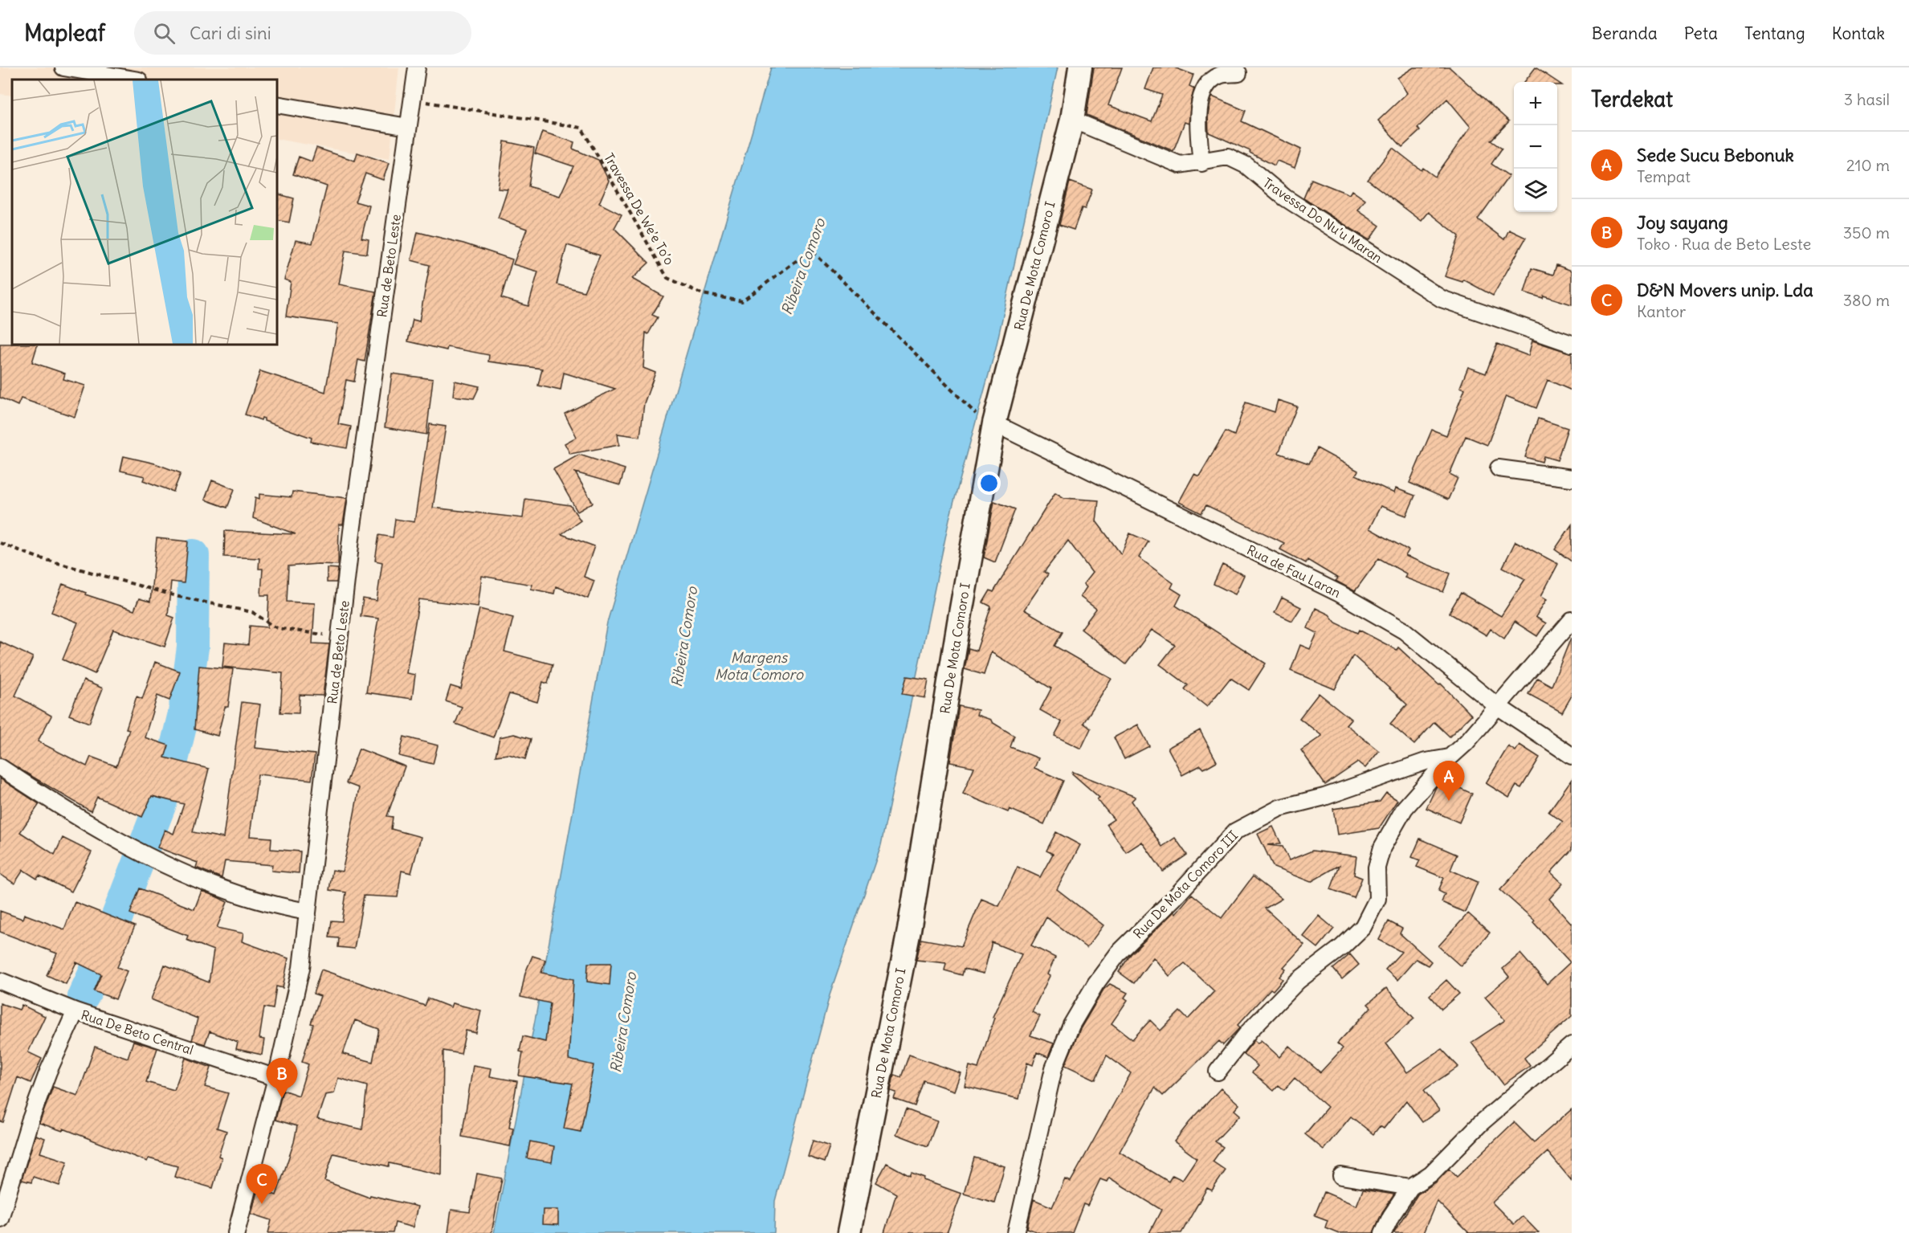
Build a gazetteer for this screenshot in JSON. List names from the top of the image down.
{
  "streets": {
    "street": [
      "Travessa Do Nu’u Maran",
      "Rua de Beto Leste",
      "Rua De Mota Comoro I",
      "Rua de Fau Laran",
      "Rua De Mota Comoro III",
      "Rua De Beto Central"
    ],
    "path": ["Travessa De We’e To’o"]
  },
  "crossings": [
    ["Travessa De We’e To’o", "Rua de Beto Leste"],
    ["Travessa De We’e To’o", "Rua De Mota Comoro I"],
    ["Travessa De We’e To’o", "Rua de Fau Laran"],
    ["Travessa Do Nu’u Maran", "Rua De Mota Comoro I"],
    ["Rua de Beto Leste", "Rua De Beto Central"],
    ["Rua De Mota Comoro I", "Rua de Fau Laran"]
  ],
  "water": ["Ribeira Comoro", "Margens Mota Comoro"],
  "page": {
    "header": "Mapleaf",
    "search": "Cari di sini",
    "nav": [
      "Beranda",
      "Peta",
      "Tentang",
      "Kontak"
    ],
    "heading": ["Terdekat", "3 hasil"],
    "map_buttons": ["+", "−"],
    "list": [
      {
        "mark": "A",
        "name": "Sede Sucu Bebonuk",
        "note": "Tempat",
        "value": "210 m"
      },
      {
        "mark": "B",
        "name": "Joy sayang",
        "note": "Toko · Rua de Beto Leste",
        "value": "350 m"
      },
      {
        "mark": "C",
        "name": "D&N Movers unip. Lda",
        "note": "Kantor",
        "value": "380 m"
      }
    ],
    "pins": ["A", "B", "C"]
  }
}
